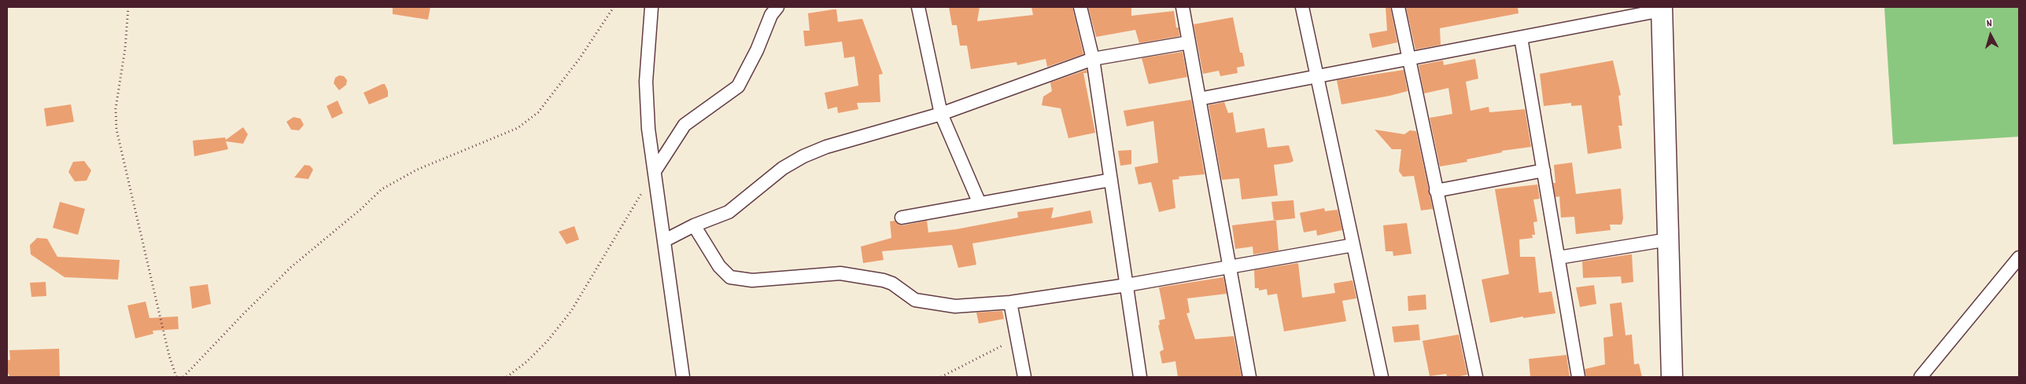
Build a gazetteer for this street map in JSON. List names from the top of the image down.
{
  "north": "top"
}
